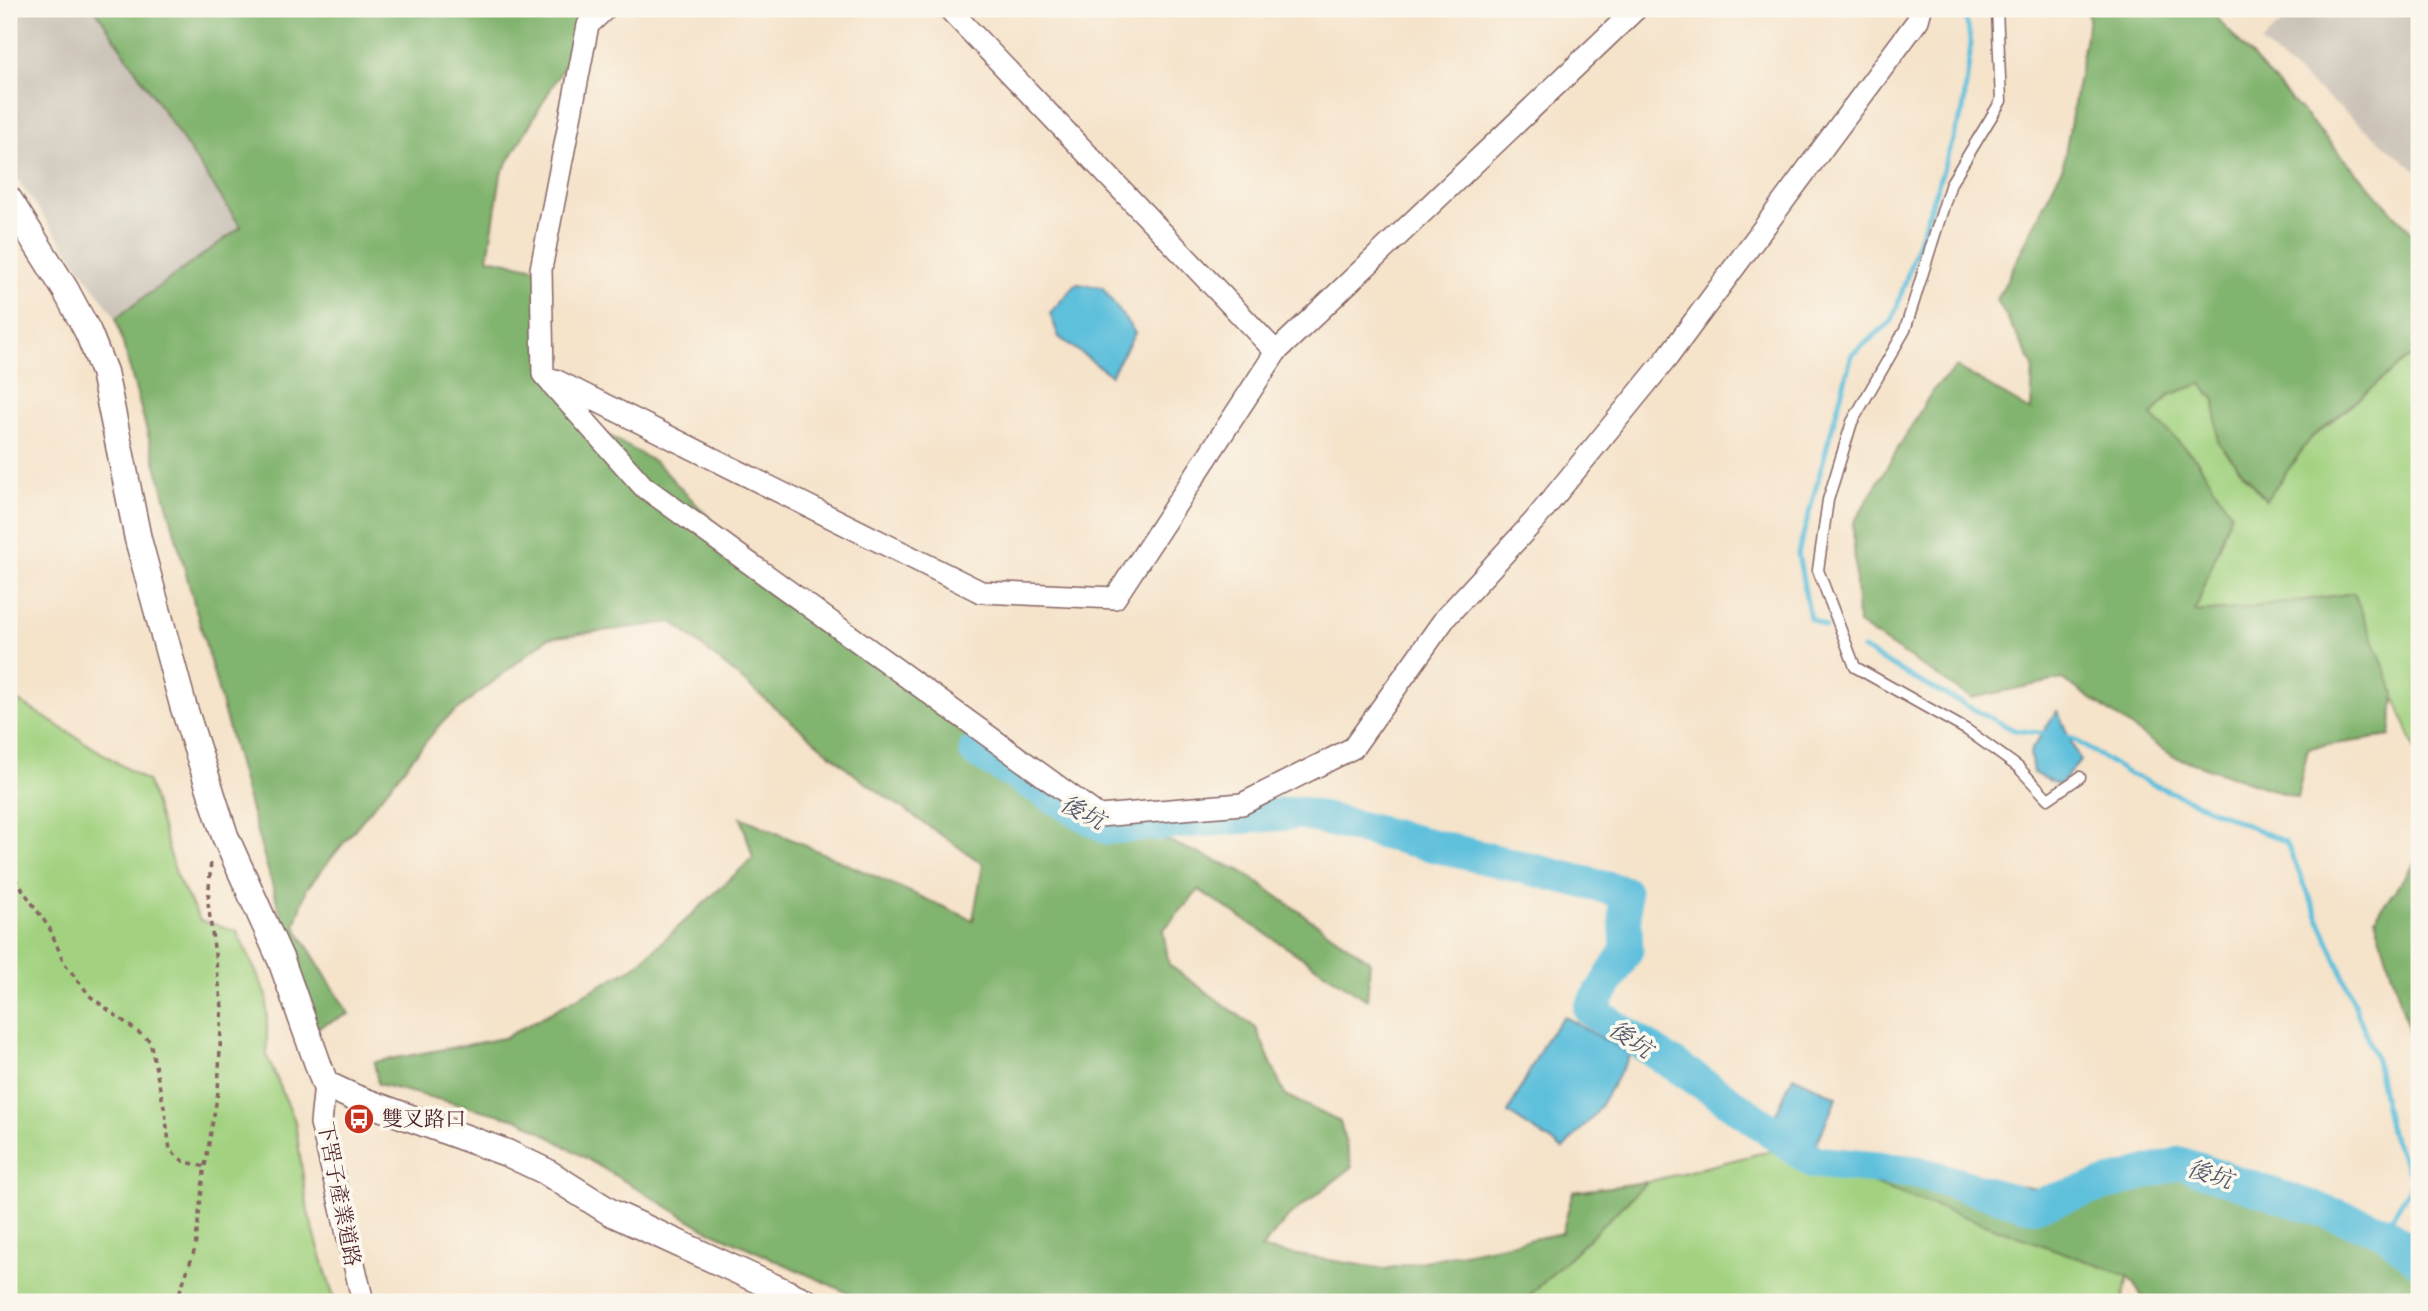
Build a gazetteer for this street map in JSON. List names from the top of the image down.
{
  "streets": {
    "street": ["下罟子產業道路"]
  },
  "water": ["後坑"],
  "places": {
    "bus stop": ["雙叉路口"]
  }
}
